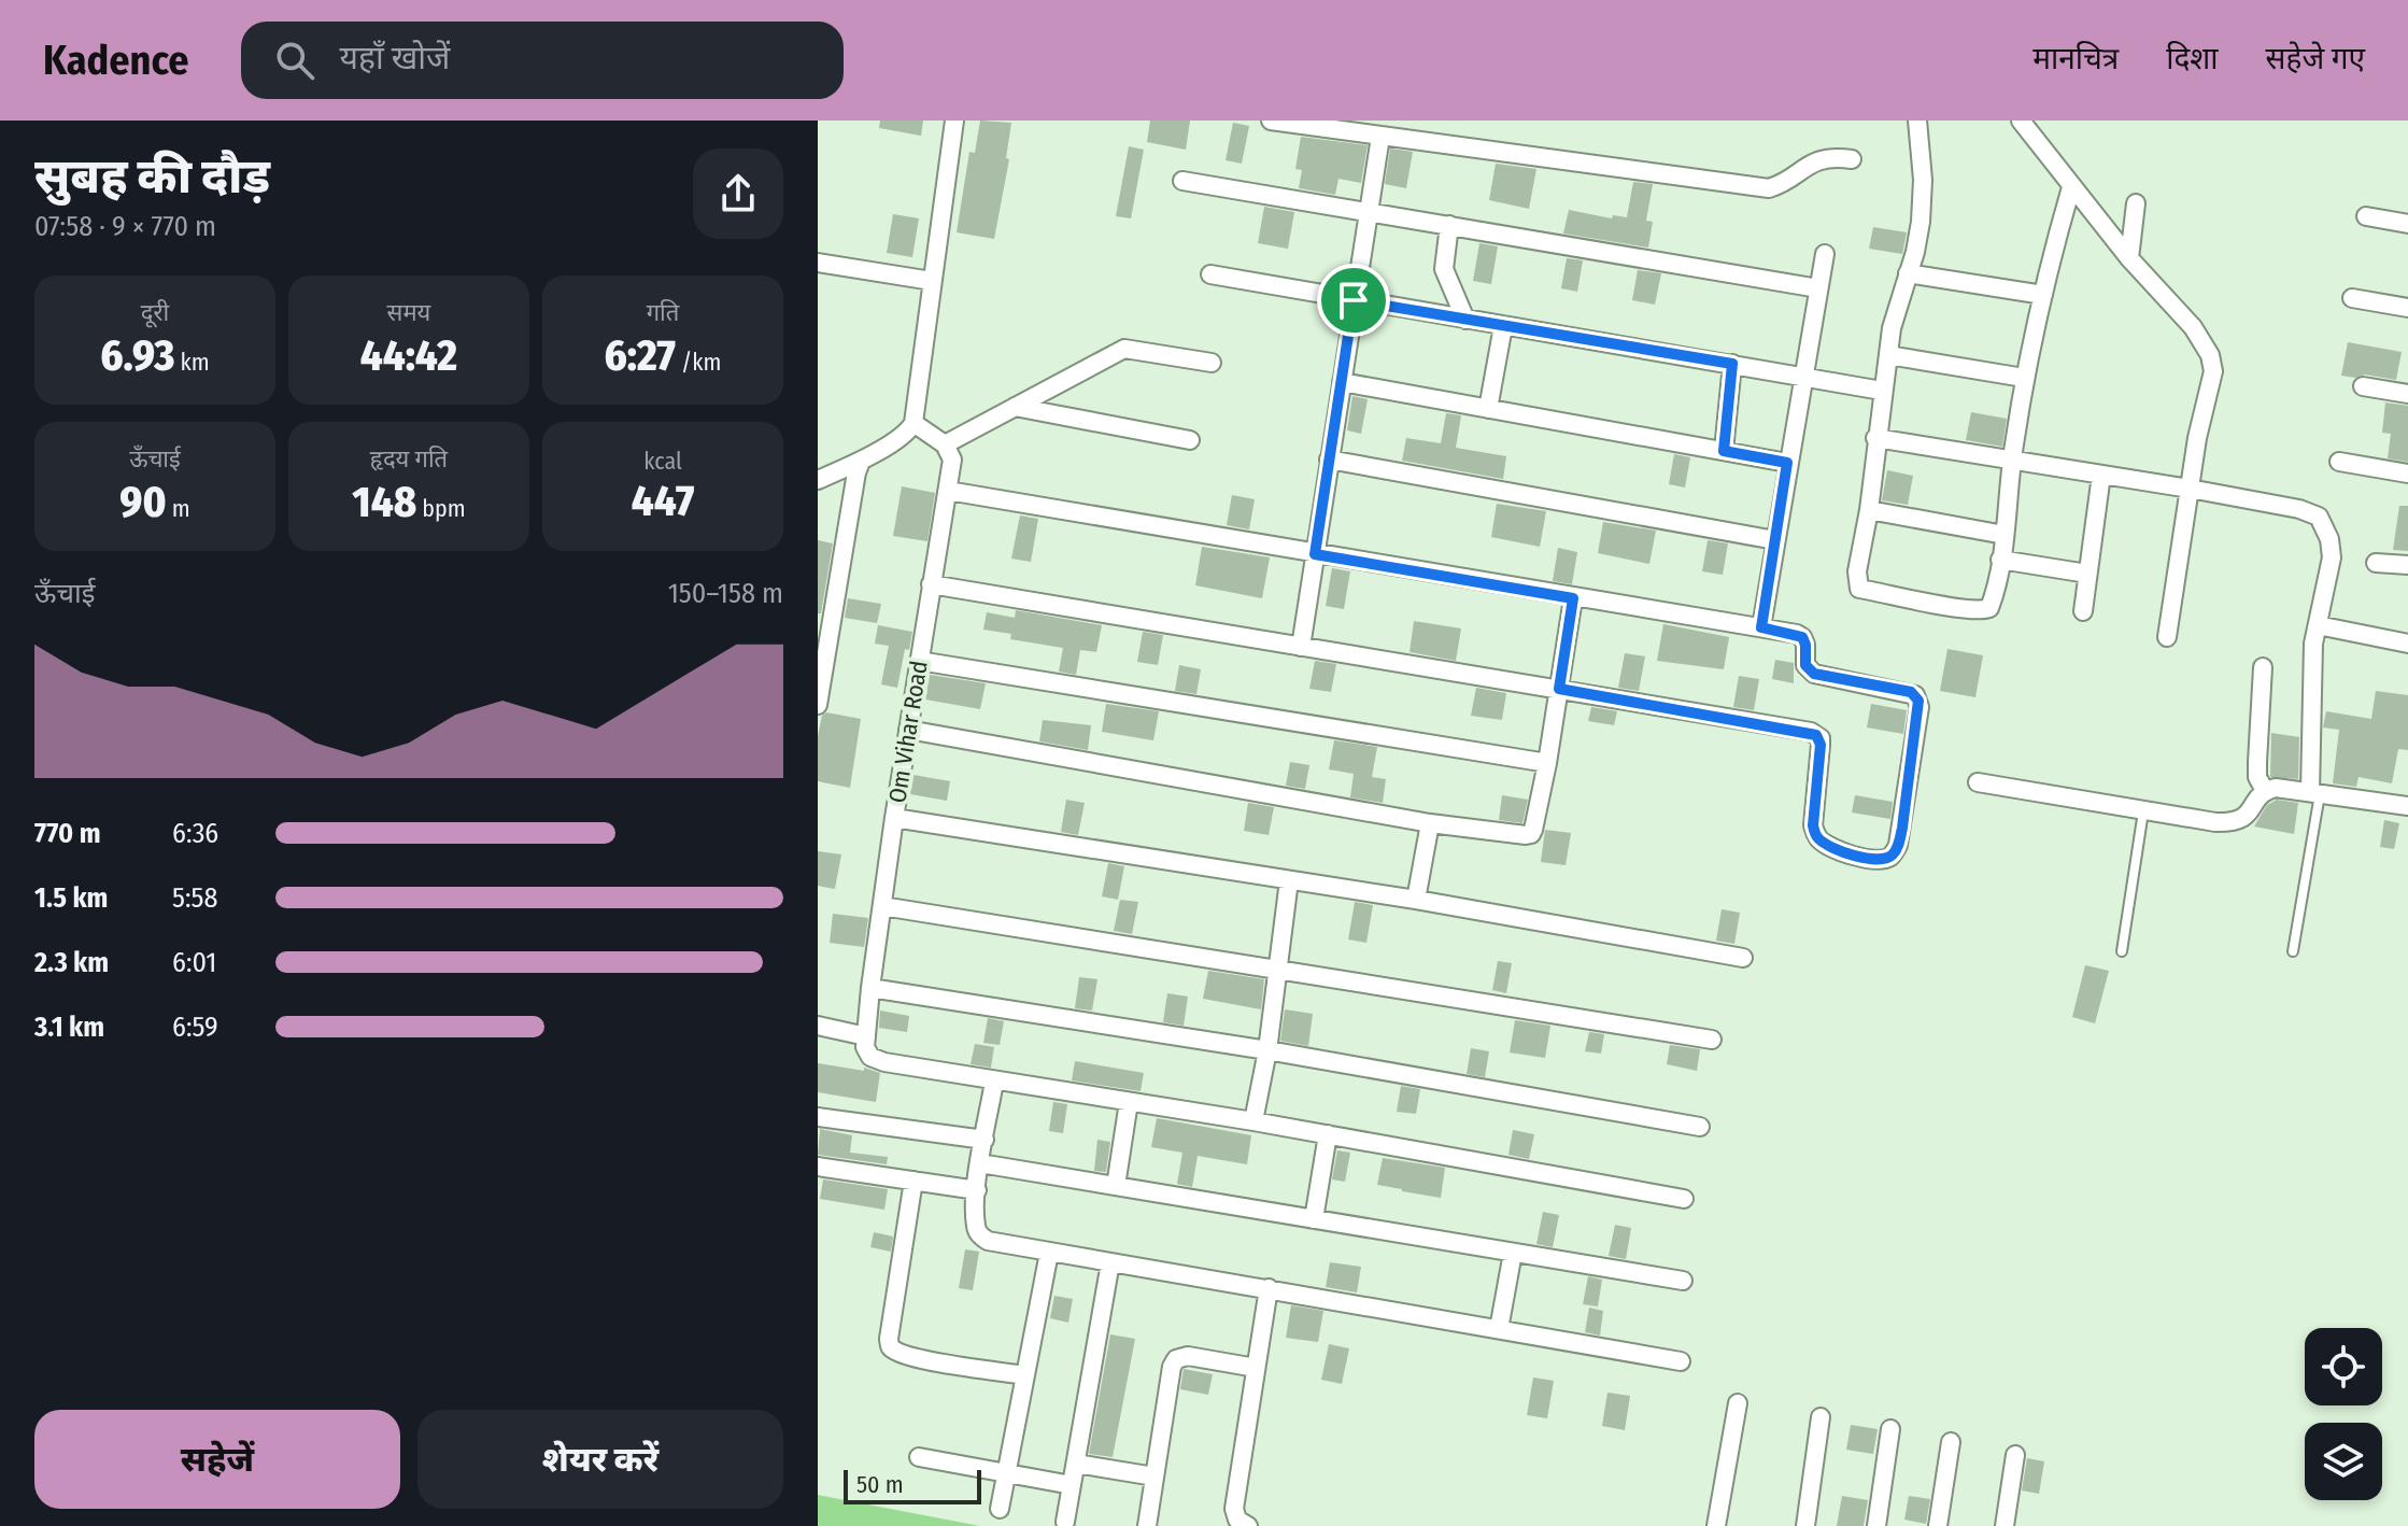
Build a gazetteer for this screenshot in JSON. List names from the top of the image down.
{
  "streets": {
    "street": ["Om Vihar Road"]
  },
  "scale_bar": "50 m",
  "page": {
    "header": "Kadence",
    "search": "यहाँ खोजें",
    "nav": ["मानचित्र", "दिशा", "सहेजे गए"],
    "heading": ["सुबह की दौड़", "07:58 · 9 × 770 m"],
    "stats": [
      ["दूरी", "6.93 km"],
      ["समय", "44:42"],
      ["गति", "6:27 /km"],
      ["ऊँचाई", "90 m"],
      ["हृदय गति", "148 bpm"],
      ["kcal", "447"]
    ],
    "chart": ["ऊँचाई", "150–158 m"],
    "list": [
      {
        "name": "770 m",
        "note": "6:36"
      },
      {
        "name": "1.5 km",
        "note": "5:58"
      },
      {
        "name": "2.3 km",
        "note": "6:01"
      },
      {
        "name": "3.1 km",
        "note": "6:59"
      }
    ],
    "buttons": ["सहेजें", "शेयर करें"],
    "scale": "50 m"
  }
}
